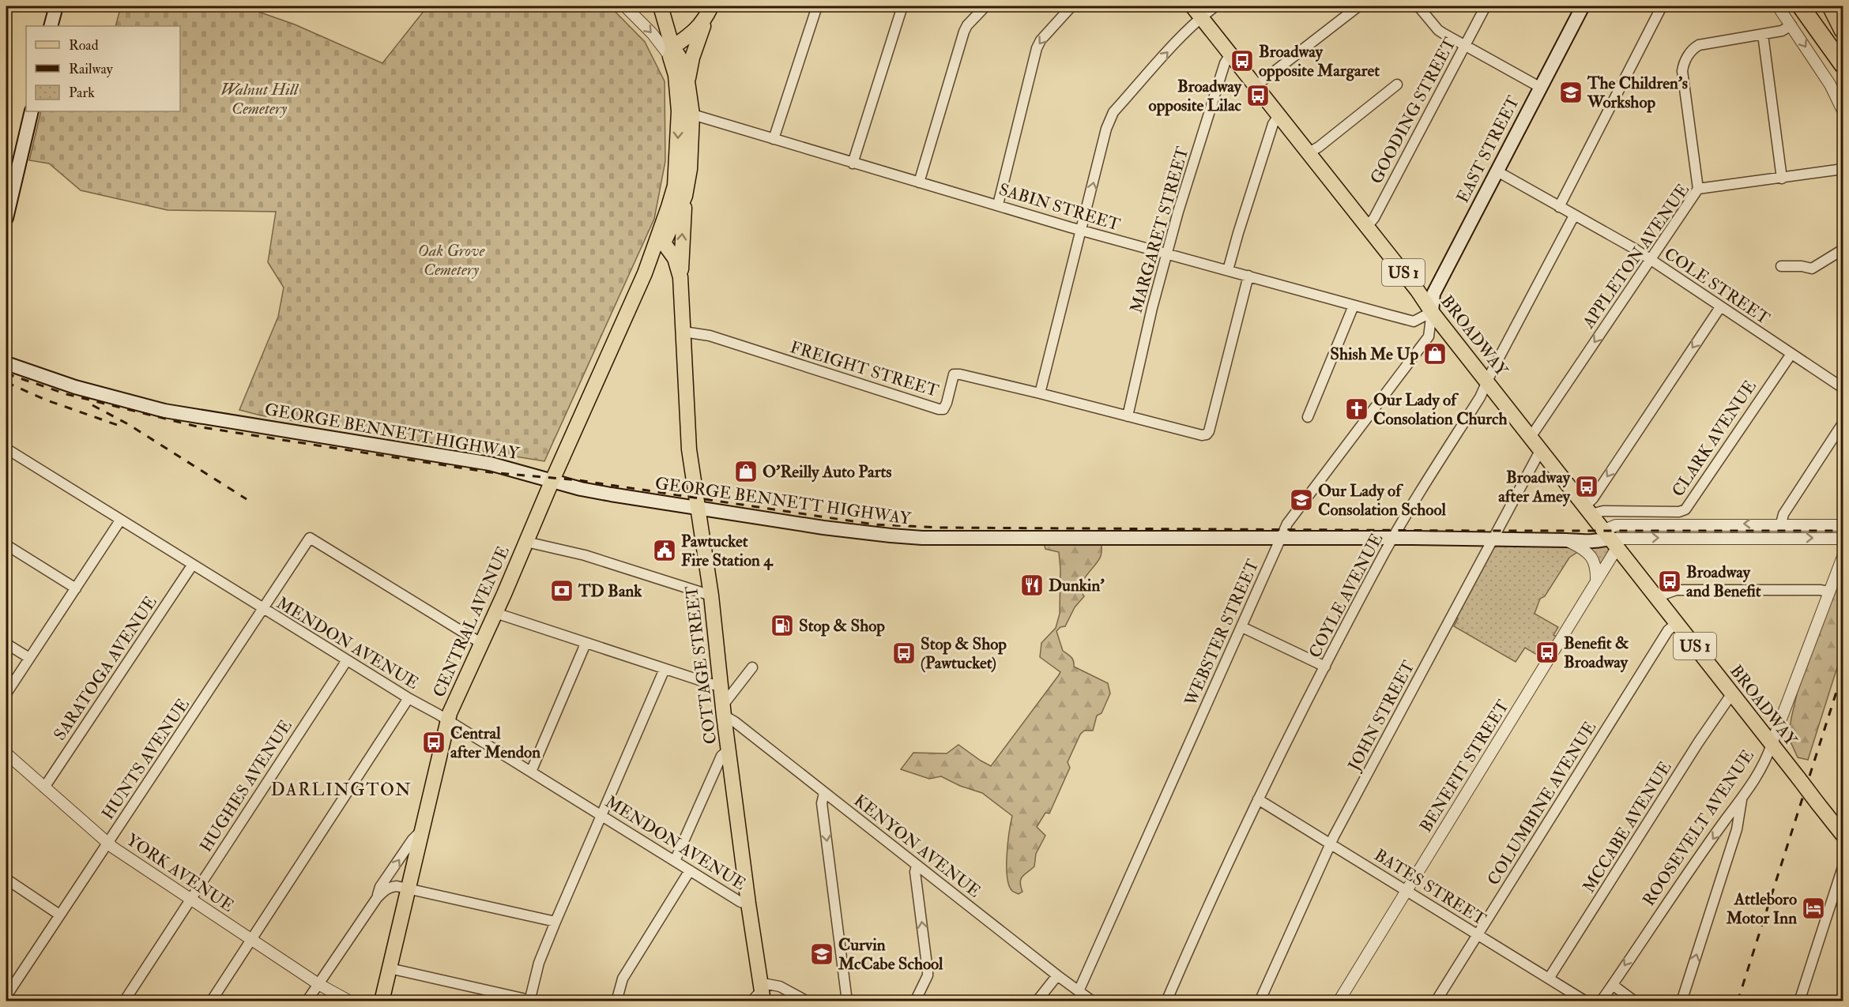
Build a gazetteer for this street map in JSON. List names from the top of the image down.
{
  "streets": {
    "main road": [
      "EAST STREET",
      "US 1",
      "BROADWAY",
      "GEORGE BENNETT HIGHWAY",
      "CENTRAL AVENUE",
      "COTTAGE STREET"
    ],
    "street": [
      "GOODING STREET",
      "SABIN STREET",
      "MARGARET STREET",
      "APPLETON AVENUE",
      "COLE STREET",
      "FREIGHT STREET",
      "CLARK AVENUE",
      "COYLE AVENUE",
      "WEBSTER STREET",
      "MENDON AVENUE",
      "SARATOGA AVENUE",
      "JOHN STREET",
      "HUNTS AVENUE",
      "BENEFIT STREET",
      "HUGHES AVENUE",
      "COLUMBINE AVENUE",
      "MCCABE AVENUE",
      "ROOSEVELT AVENUE",
      "KENYON AVENUE",
      "YORK AVENUE",
      "BATES STREET"
    ]
  },
  "crossings": [
    ["GOODING STREET", "BROADWAY"],
    ["EAST STREET", "SABIN STREET"],
    ["EAST STREET", "COLE STREET"],
    ["EAST STREET", "BROADWAY"],
    ["EAST STREET", "WEBSTER STREET"],
    ["SABIN STREET", "MARGARET STREET"],
    ["SABIN STREET", "BROADWAY"],
    ["SABIN STREET", "FREIGHT STREET"],
    ["SABIN STREET", "CENTRAL AVENUE"],
    ["SABIN STREET", "WEBSTER STREET"],
    ["MARGARET STREET", "BROADWAY"],
    ["MARGARET STREET", "FREIGHT STREET"],
    ["APPLETON AVENUE", "COLE STREET"],
    ["APPLETON AVENUE", "BROADWAY"],
    ["COLE STREET", "CLARK AVENUE"],
    ["COLE STREET", "COYLE AVENUE"],
    ["BROADWAY", "GEORGE BENNETT HIGHWAY"],
    ["BROADWAY", "CLARK AVENUE"],
    ["BROADWAY", "COYLE AVENUE"],
    ["BROADWAY", "WEBSTER STREET"],
    ["BROADWAY", "JOHN STREET"],
    ["BROADWAY", "BENEFIT STREET"],
    ["BROADWAY", "COLUMBINE AVENUE"],
    ["BROADWAY", "MCCABE AVENUE"],
    ["BROADWAY", "ROOSEVELT AVENUE"],
    ["FREIGHT STREET", "COTTAGE STREET"],
    ["GEORGE BENNETT HIGHWAY", "COYLE AVENUE"],
    ["GEORGE BENNETT HIGHWAY", "CENTRAL AVENUE"],
    ["GEORGE BENNETT HIGHWAY", "WEBSTER STREET"],
    ["GEORGE BENNETT HIGHWAY", "COTTAGE STREET"],
    ["GEORGE BENNETT HIGHWAY", "JOHN STREET"],
    ["GEORGE BENNETT HIGHWAY", "BENEFIT STREET"],
    ["COYLE AVENUE", "BATES STREET"],
    ["CENTRAL AVENUE", "MENDON AVENUE"],
    ["CENTRAL AVENUE", "COTTAGE STREET"],
    ["CENTRAL AVENUE", "HUNTS AVENUE"],
    ["WEBSTER STREET", "KENYON AVENUE"],
    ["MENDON AVENUE", "COTTAGE STREET"],
    ["MENDON AVENUE", "SARATOGA AVENUE"],
    ["MENDON AVENUE", "HUNTS AVENUE"],
    ["MENDON AVENUE", "HUGHES AVENUE"],
    ["COTTAGE STREET", "KENYON AVENUE"],
    ["SARATOGA AVENUE", "YORK AVENUE"],
    ["JOHN STREET", "BATES STREET"],
    ["HUNTS AVENUE", "YORK AVENUE"],
    ["BENEFIT STREET", "BATES STREET"],
    ["HUGHES AVENUE", "YORK AVENUE"],
    ["COLUMBINE AVENUE", "BATES STREET"],
    ["MCCABE AVENUE", "BATES STREET"]
  ],
  "districts": ["DARLINGTON"],
  "parks": ["Walnut Hill Cemetery", "Oak Grove Cemetery"],
  "places": {
    "bus stop": [
      "Broadway opposite Margaret",
      "Broadway opposite Lilac",
      "Broadway after Amey",
      "Broadway and Benefit",
      "Benefit & Broadway",
      "Stop & Shop (Pawtucket)",
      "Central after Mendon"
    ],
    "school or university": ["The Children’s Workshop", "Our Lady of Consolation School", "Curvin McCabe School"],
    "shop": ["Shish Me Up", "O'Reilly Auto Parts"],
    "church": ["Our Lady of Consolation Church"],
    "public building": ["Pawtucket Fire Station 4"],
    "restaurant": ["Dunkin'"],
    "bank": ["TD Bank"],
    "fuel station": ["Stop & Shop"],
    "hotel": ["Attleboro Motor Inn"]
  },
  "legend": ["Road", "Railway", "Park"]
}
